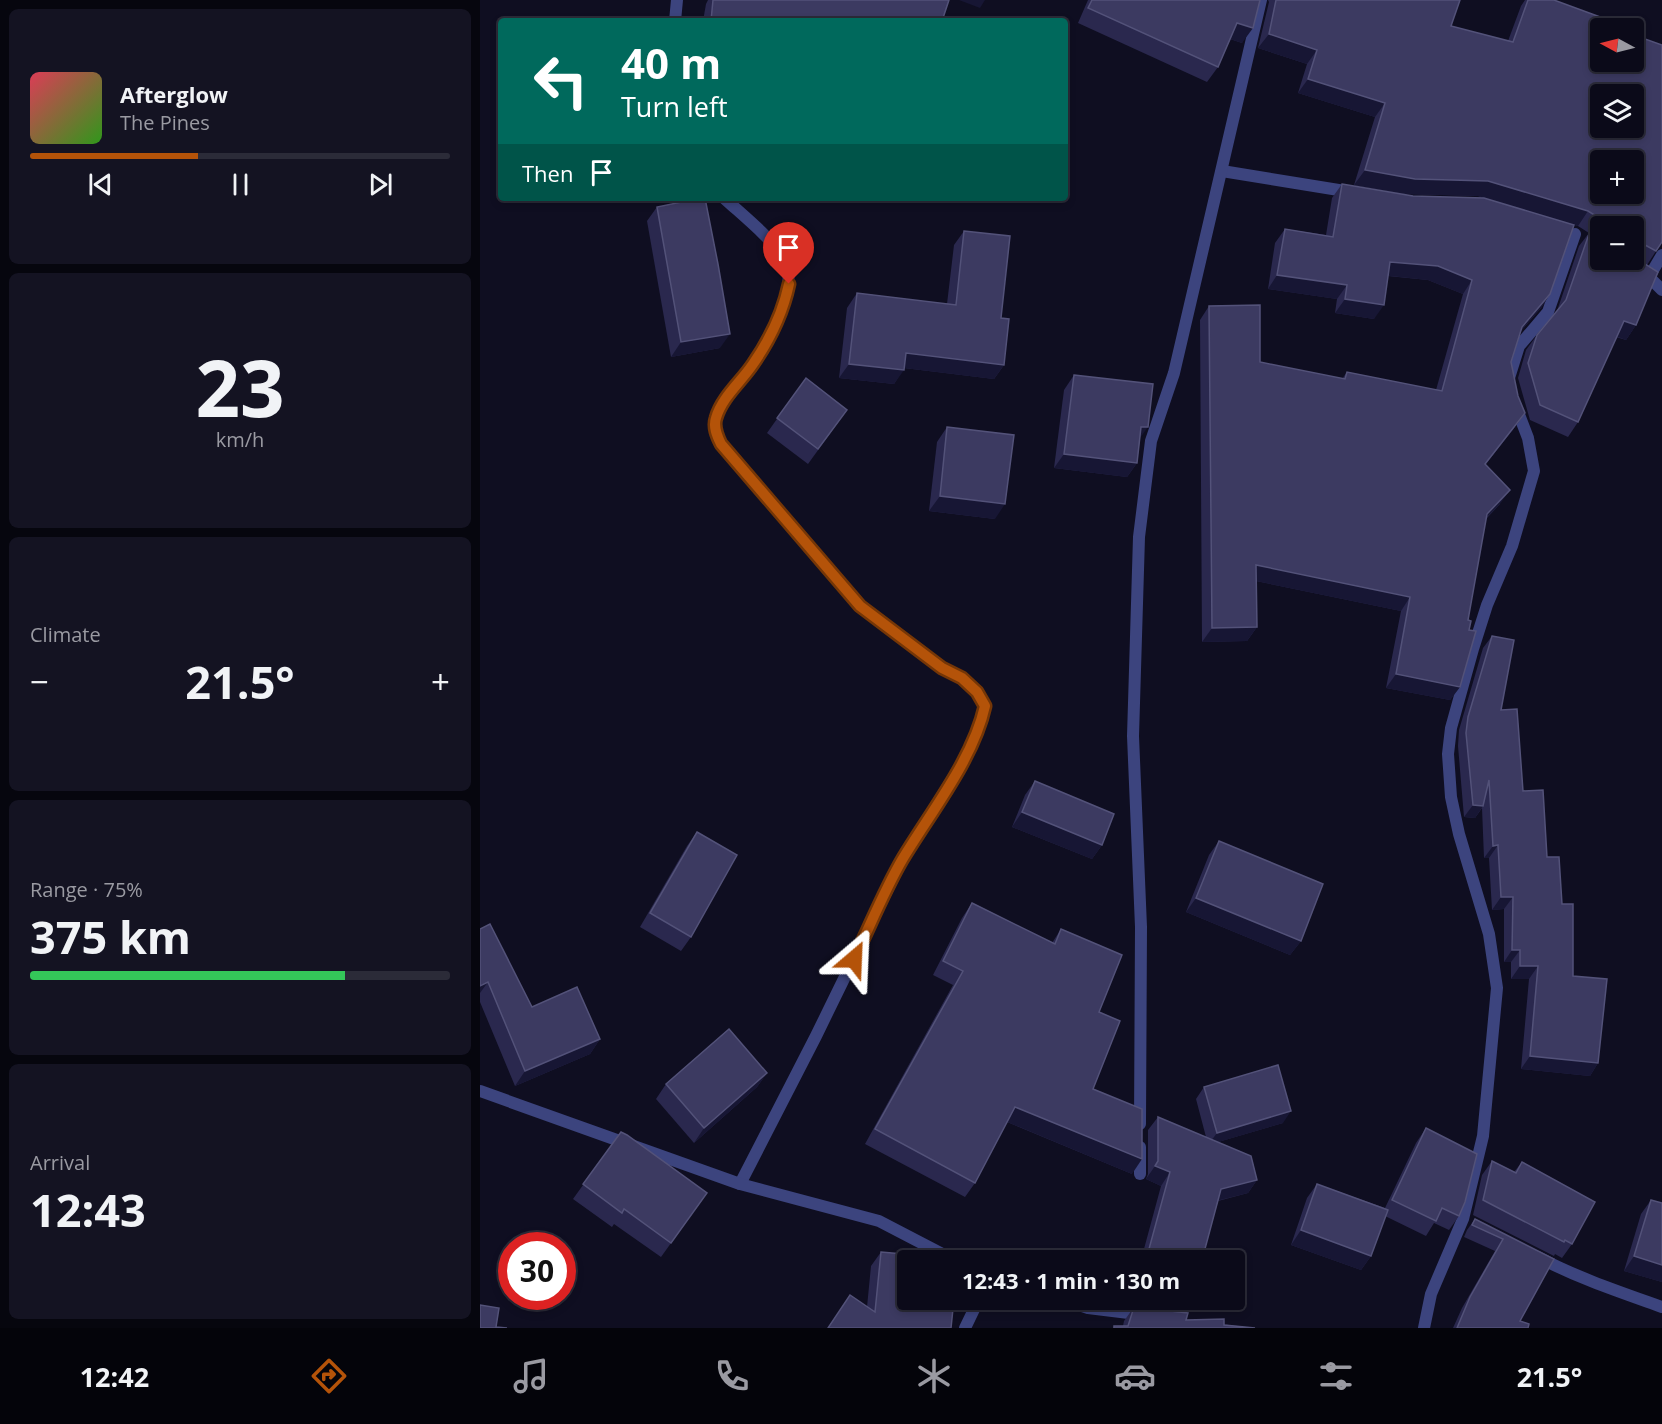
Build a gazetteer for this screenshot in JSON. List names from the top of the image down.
{
  "north": "left",
  "page": {
    "map_buttons": ["+", "−"],
    "turn": ["40 m", "Turn left"],
    "song": ["Afterglow", "The Pines"],
    "then": "Then",
    "tile": [
      ["23", "km/h"],
      "Climate",
      ["Range · 75%", "375 km"],
      ["Arrival", "12:43"]
    ],
    "heat": ["−", "21.5°", "+"],
    "limit": "30",
    "trip": "12:43 · 1 min · 130 m",
    "tabs": ["12:42", "21.5°"]
  }
}
